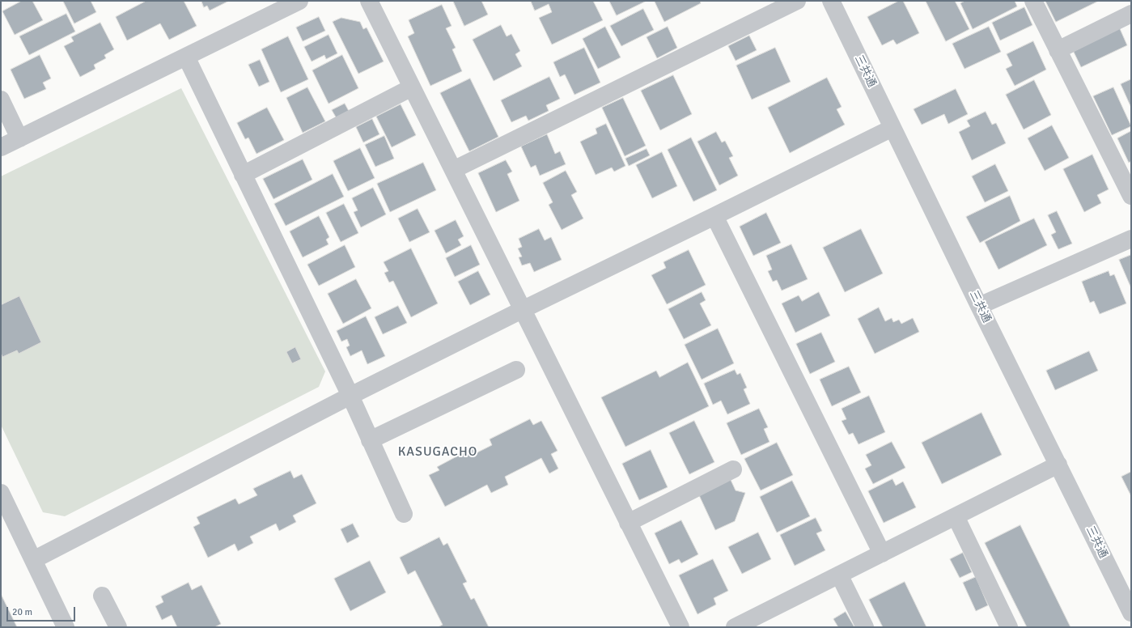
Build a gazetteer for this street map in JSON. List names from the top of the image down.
{
  "streets": {
    "street": ["三共通"]
  },
  "districts": ["KASUGACHO"],
  "scale_bar": "20 m"
}
